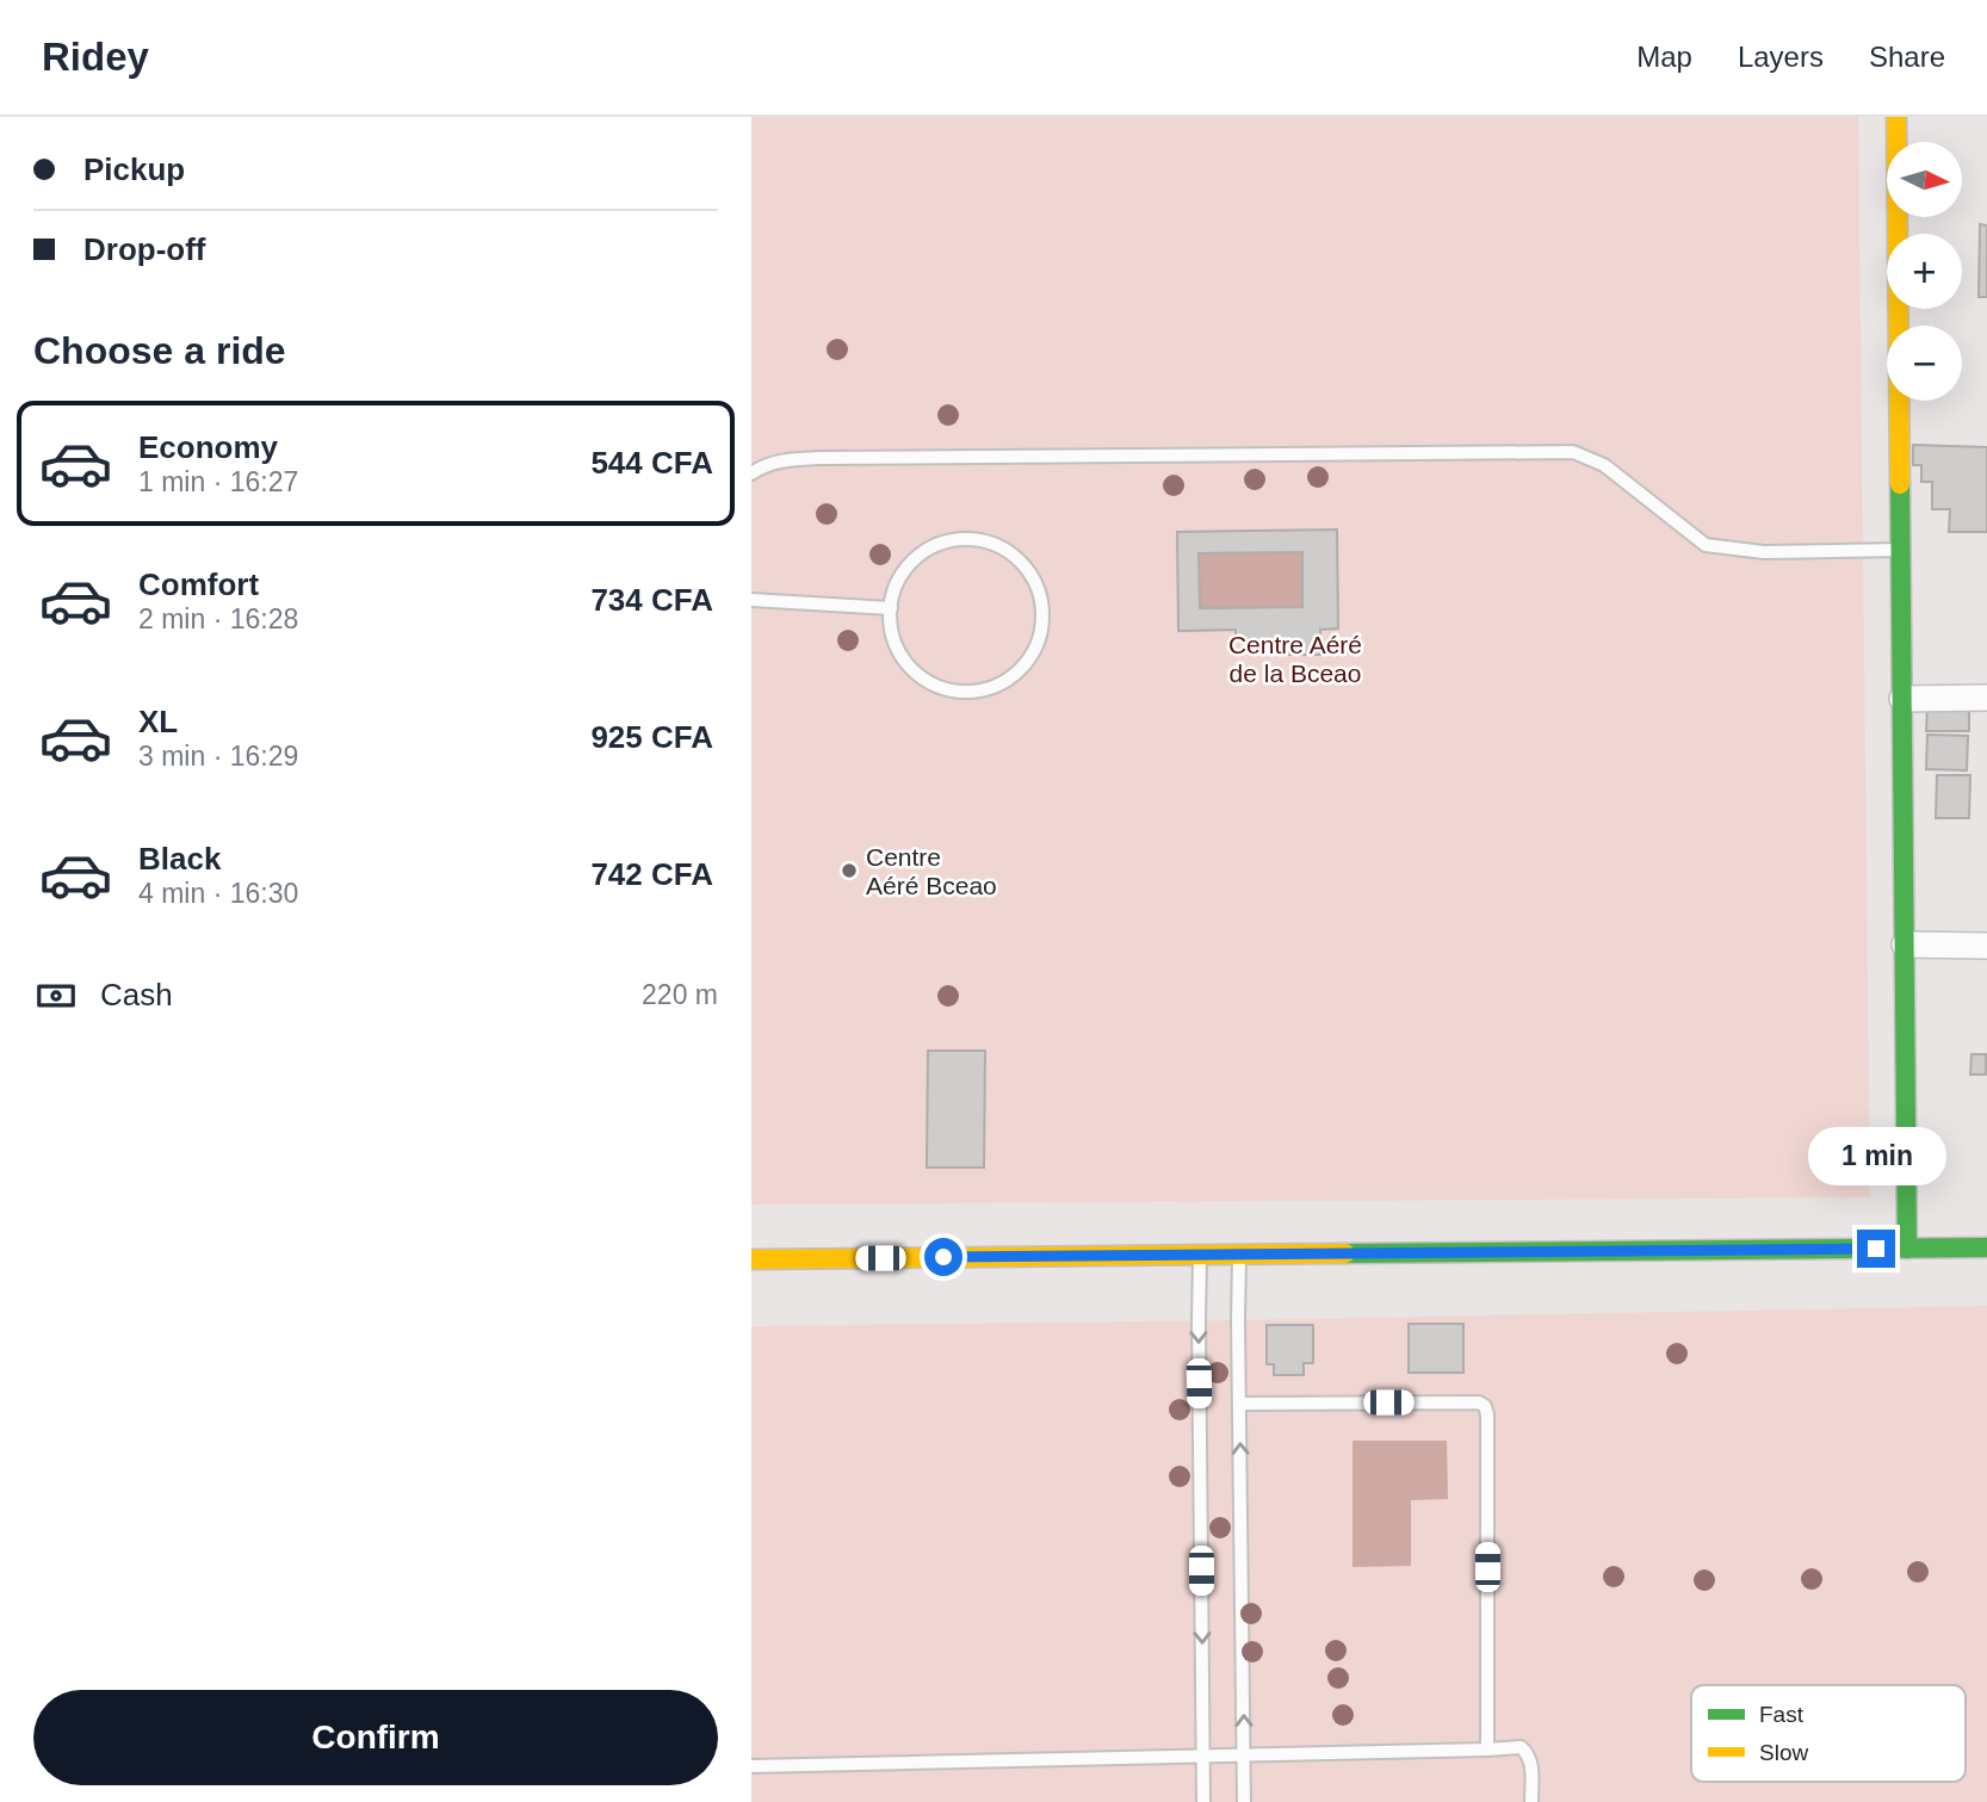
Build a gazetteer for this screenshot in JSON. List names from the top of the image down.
{
  "parks": ["Centre Aéré de la Bceao"],
  "places": ["Centre Aéré Bceao"],
  "legend": ["Fast", "Slow"],
  "north": "right",
  "page": {
    "header": "Ridey",
    "nav": ["Map", "Layers", "Share"],
    "banner": ["Pickup", "Drop-off"],
    "map_buttons": ["+", "−"],
    "heading": "Choose a ride",
    "list": [
      {
        "name": "Economy",
        "note": "1 min · 16:27",
        "value": "544 CFA"
      },
      {
        "name": "Comfort",
        "note": "2 min · 16:28",
        "value": "734 CFA"
      },
      {
        "name": "XL",
        "note": "3 min · 16:29",
        "value": "925 CFA"
      },
      {
        "name": "Black",
        "note": "4 min · 16:30",
        "value": "742 CFA"
      }
    ],
    "pay": ["Cash", "220 m"],
    "bubble": "1 min",
    "buttons": "Confirm"
  }
}
